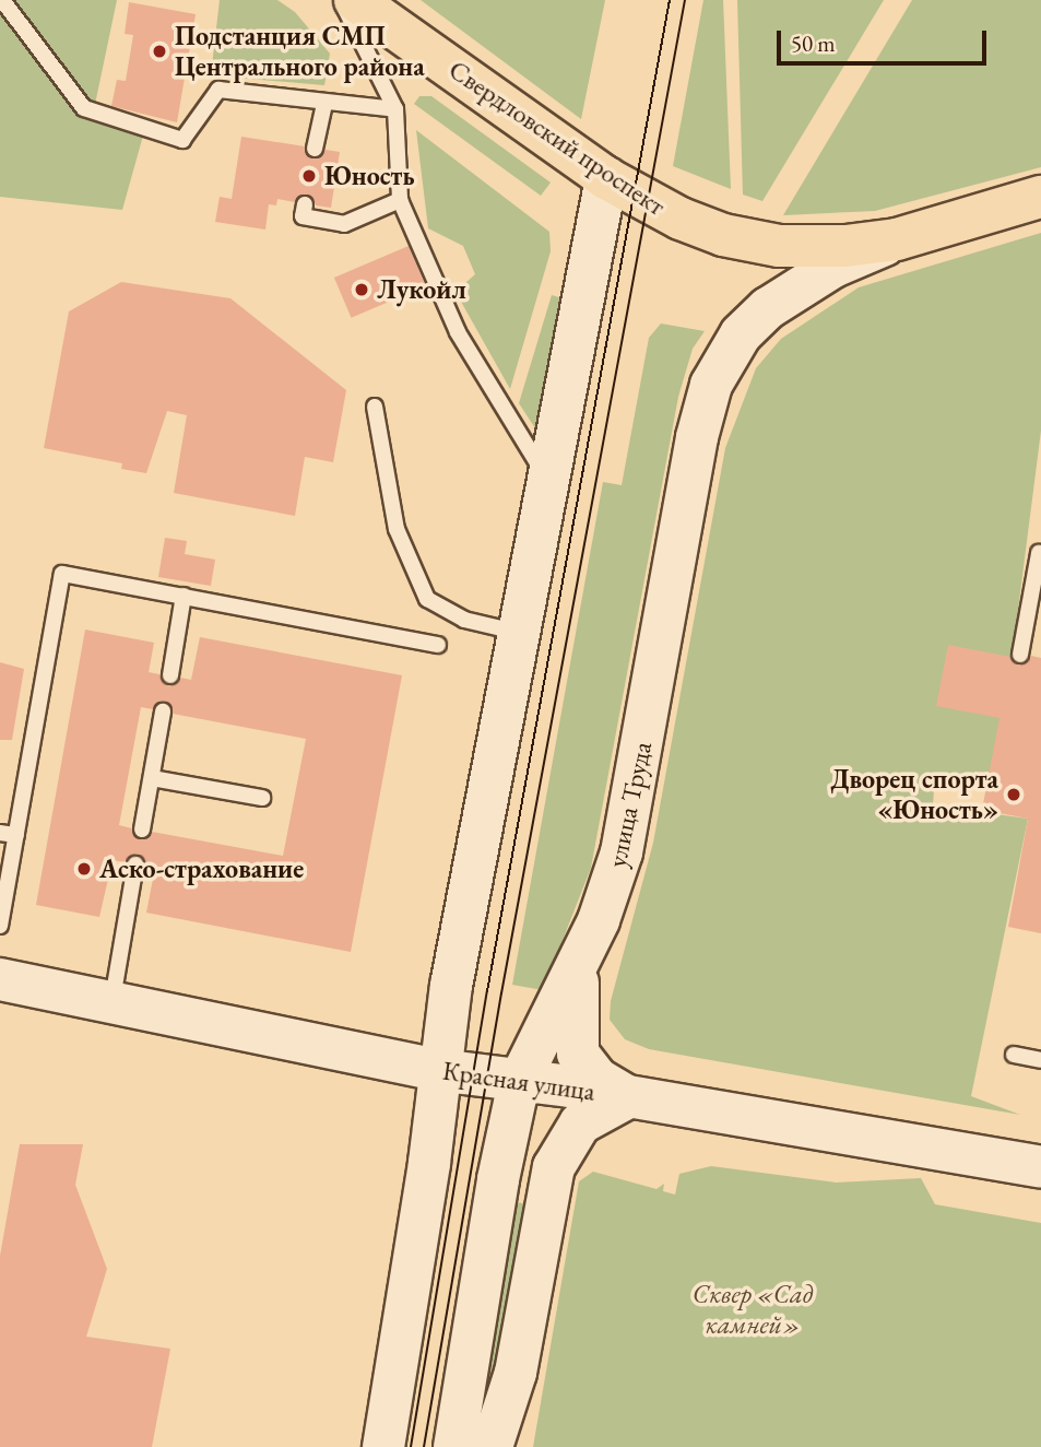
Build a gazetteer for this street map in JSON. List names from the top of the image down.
{
  "streets": {
    "main road": ["Свердловский проспект", "улица Труда", "Красная улица"]
  },
  "crossings": [
    ["Свердловский проспект", "улица Труда"],
    ["улица Труда", "Красная улица"]
  ],
  "parks": ["Сквер «Сад камней»"],
  "places": [
    "Подстанция СМП Центрального района",
    "Юность",
    "Лукойл",
    "Дворец спорта «Юность»",
    "Аско-страхование"
  ],
  "scale_bar": "50 m"
}
